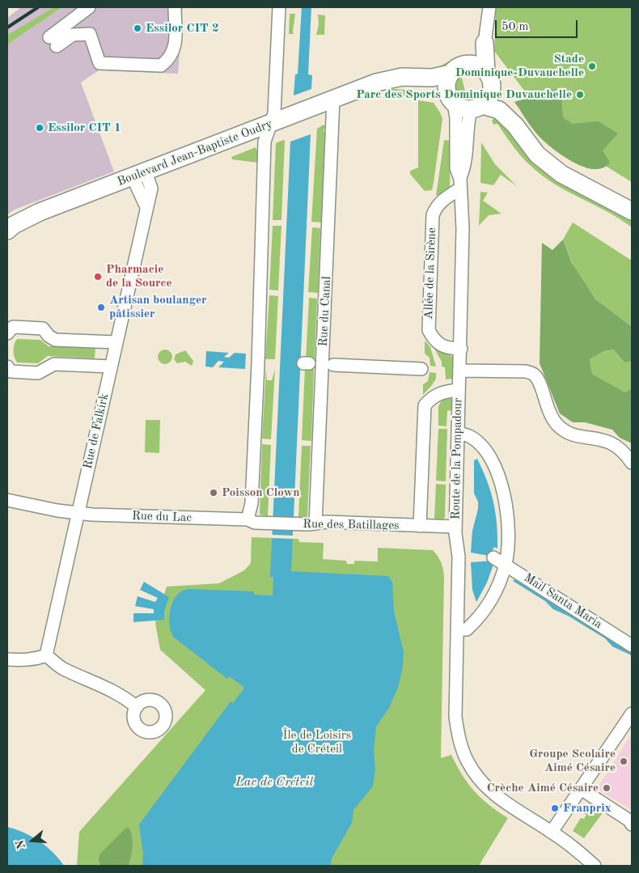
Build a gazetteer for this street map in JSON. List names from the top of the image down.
{
  "streets": {
    "street": [
      "Boulevard Jean-Baptiste Oudry",
      "Allée de la Sirène",
      "Rue du Canal",
      "Rue de Falkirk",
      "Route de la Pompadour",
      "Rue du Lac",
      "Rue des Batillages",
      "Mail Santa Maria"
    ]
  },
  "crossings": [
    ["Boulevard Jean-Baptiste Oudry", "Rue du Canal"],
    ["Boulevard Jean-Baptiste Oudry", "Rue de Falkirk"],
    ["Boulevard Jean-Baptiste Oudry", "Route de la Pompadour"],
    ["Allée de la Sirène", "Route de la Pompadour"],
    ["Rue du Canal", "Rue des Batillages"],
    ["Rue de Falkirk", "Rue du Lac"],
    ["Route de la Pompadour", "Rue des Batillages"],
    ["Rue du Lac", "Rue des Batillages"]
  ],
  "water": ["Lac de Créteil"],
  "parks": ["Île de Loisirs de Créteil"],
  "places": [
    "Essilor CIT 2",
    "Stade Dominique-Duvauchelle",
    "Parc des Sports Dominique Duvauchelle",
    "Essilor CIT 1",
    "Pharmacie de la Source",
    "Artisan boulanger pâtissier",
    "Poisson Clown",
    "Groupe Scolaire Aimé Césaire",
    "Crèche Aimé Césaire",
    "Franprix"
  ],
  "scale_bar": "50 m",
  "north": "left"
}
